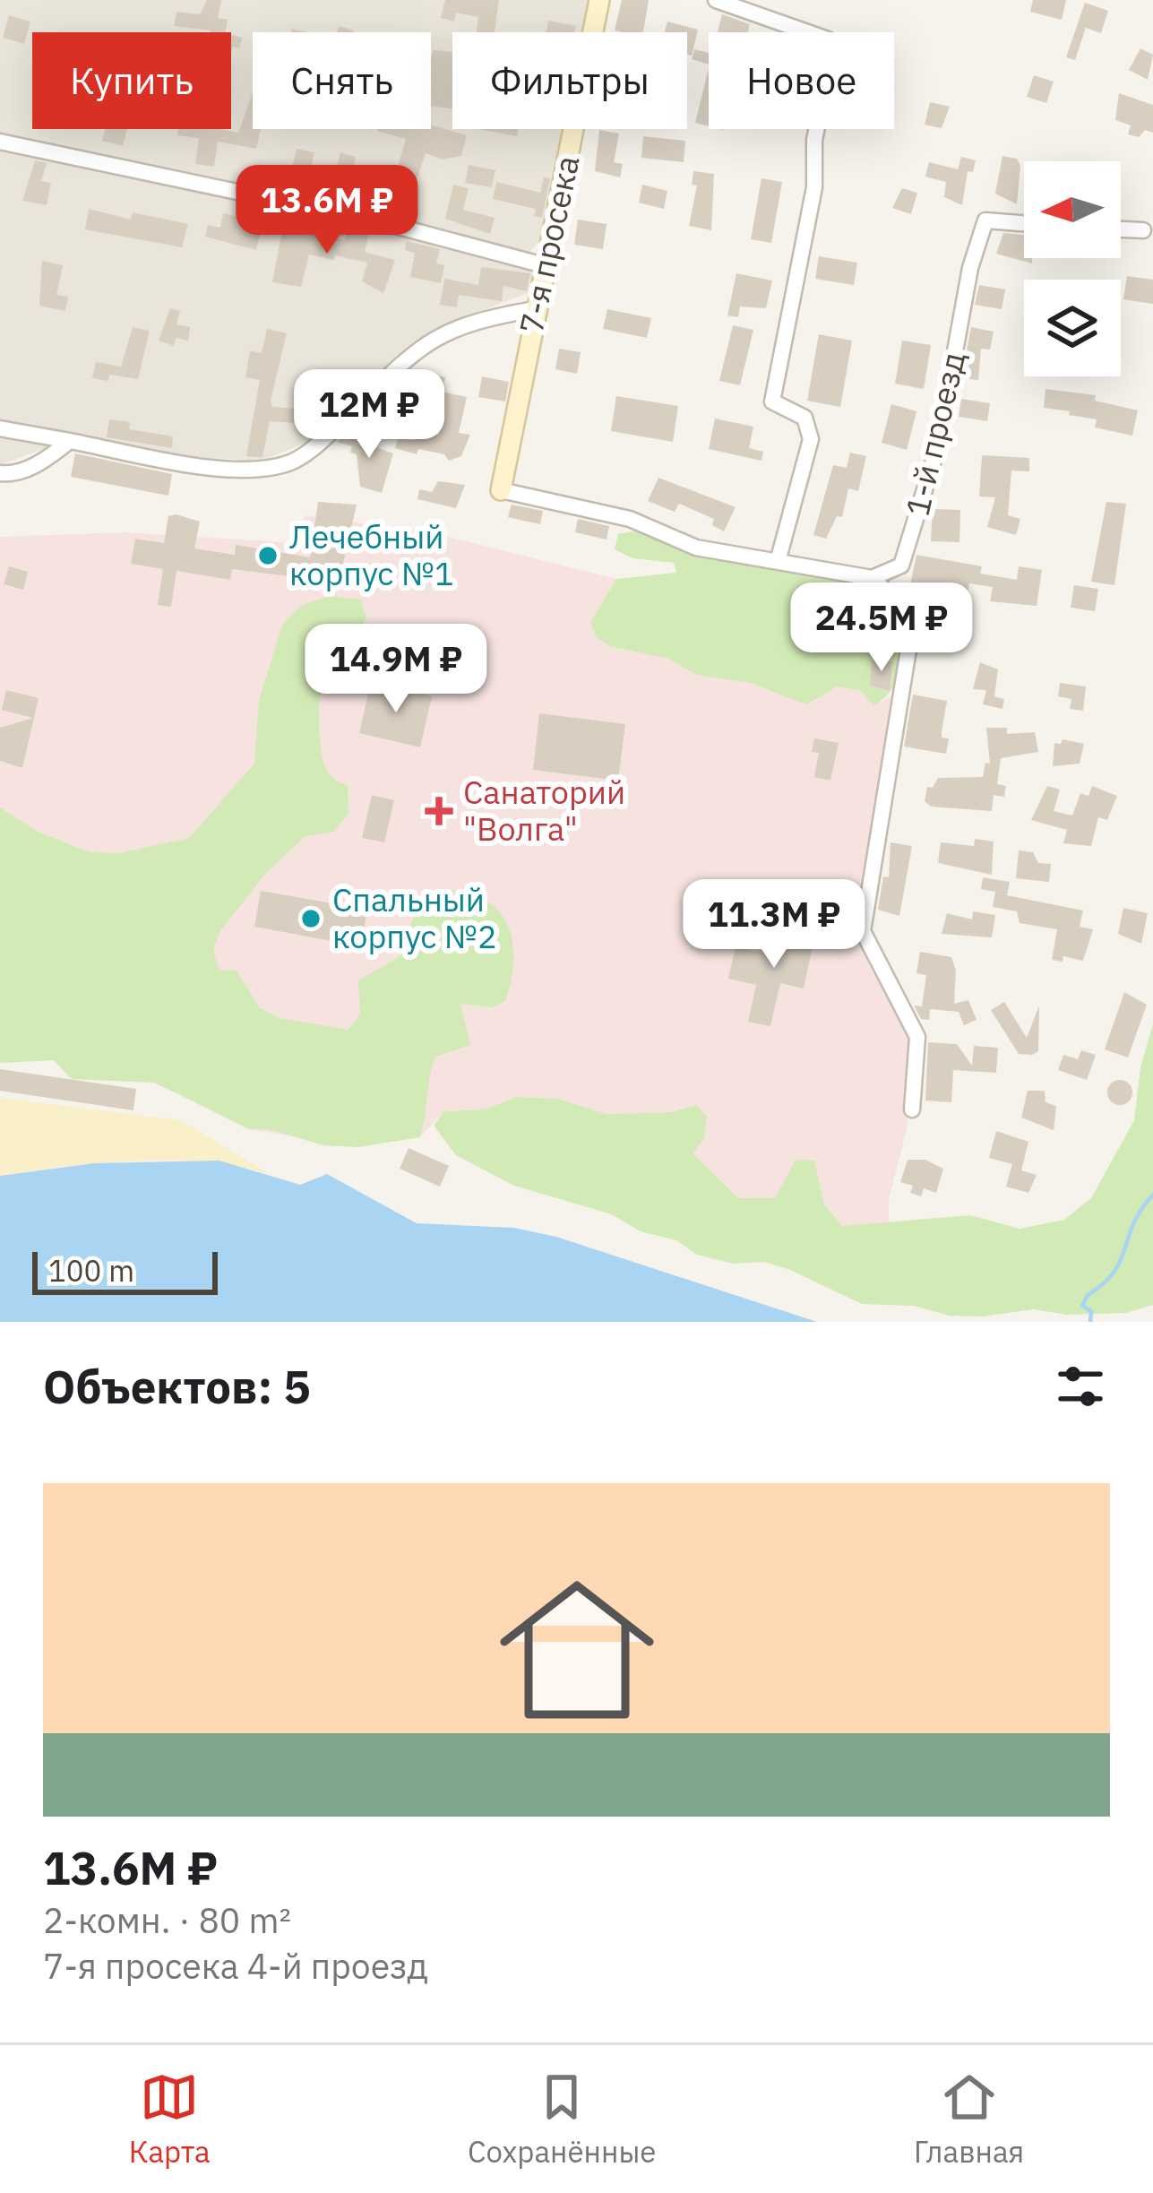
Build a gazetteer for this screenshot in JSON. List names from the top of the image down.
{
  "streets": {
    "street": ["7-я просека", "1-й проезд"]
  },
  "places": {
    "other": ["Лечебный корпус №1", "Спальный корпус №2"],
    "health": ["Санаторий \"Волга\""]
  },
  "scale_bar": "100 m",
  "north": "left",
  "page": {
    "chip": [
      "Купить",
      "Снять",
      "Фильтры",
      "Новое"
    ],
    "price": [
      "13.6M ₽",
      "12M ₽",
      "24.5M ₽",
      "14.9M ₽",
      "11.3M ₽"
    ],
    "scale": "100 m",
    "heading": "Объектов: 5",
    "list": [
      {
        "name": "13.6M ₽",
        "note": "2-комн. · 80 m² · 7-я просека 4-й проезд"
      }
    ],
    "tabs": ["Карта", "Сохранённые", "Главная"]
  }
}
